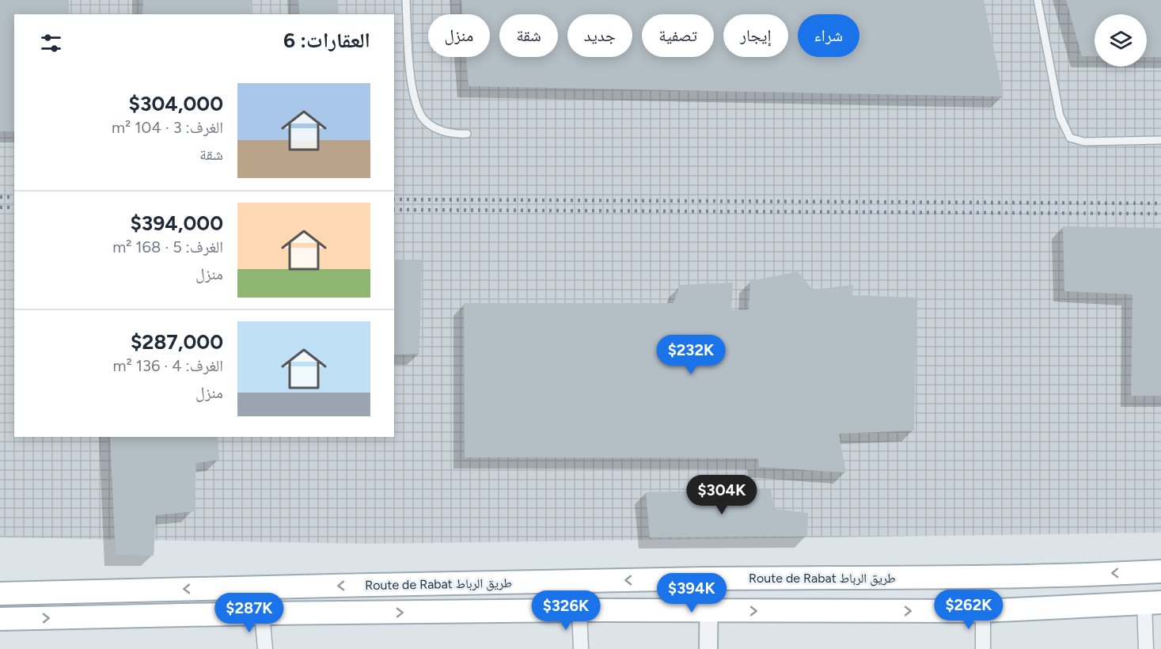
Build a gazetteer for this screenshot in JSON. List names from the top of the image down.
{
  "streets": {
    "main road": ["Route de Rabat طريق الرباط"]
  },
  "page": {
    "chip": [
      "شراء",
      "إيجار",
      "تصفية",
      "جديد",
      "شقة",
      "منزل"
    ],
    "heading": "العقارات: 6",
    "list": [
      {
        "name": "$304,000",
        "note": "الغرف: 3 · 104 m² · شقة"
      },
      {
        "name": "$394,000",
        "note": "الغرف: 5 · 168 m² · منزل"
      },
      {
        "name": "$287,000",
        "note": "الغرف: 4 · 136 m² · منزل"
      }
    ],
    "price": [
      "$232K",
      "$304K",
      "$394K",
      "$262K",
      "$326K",
      "$287K"
    ]
  }
}
